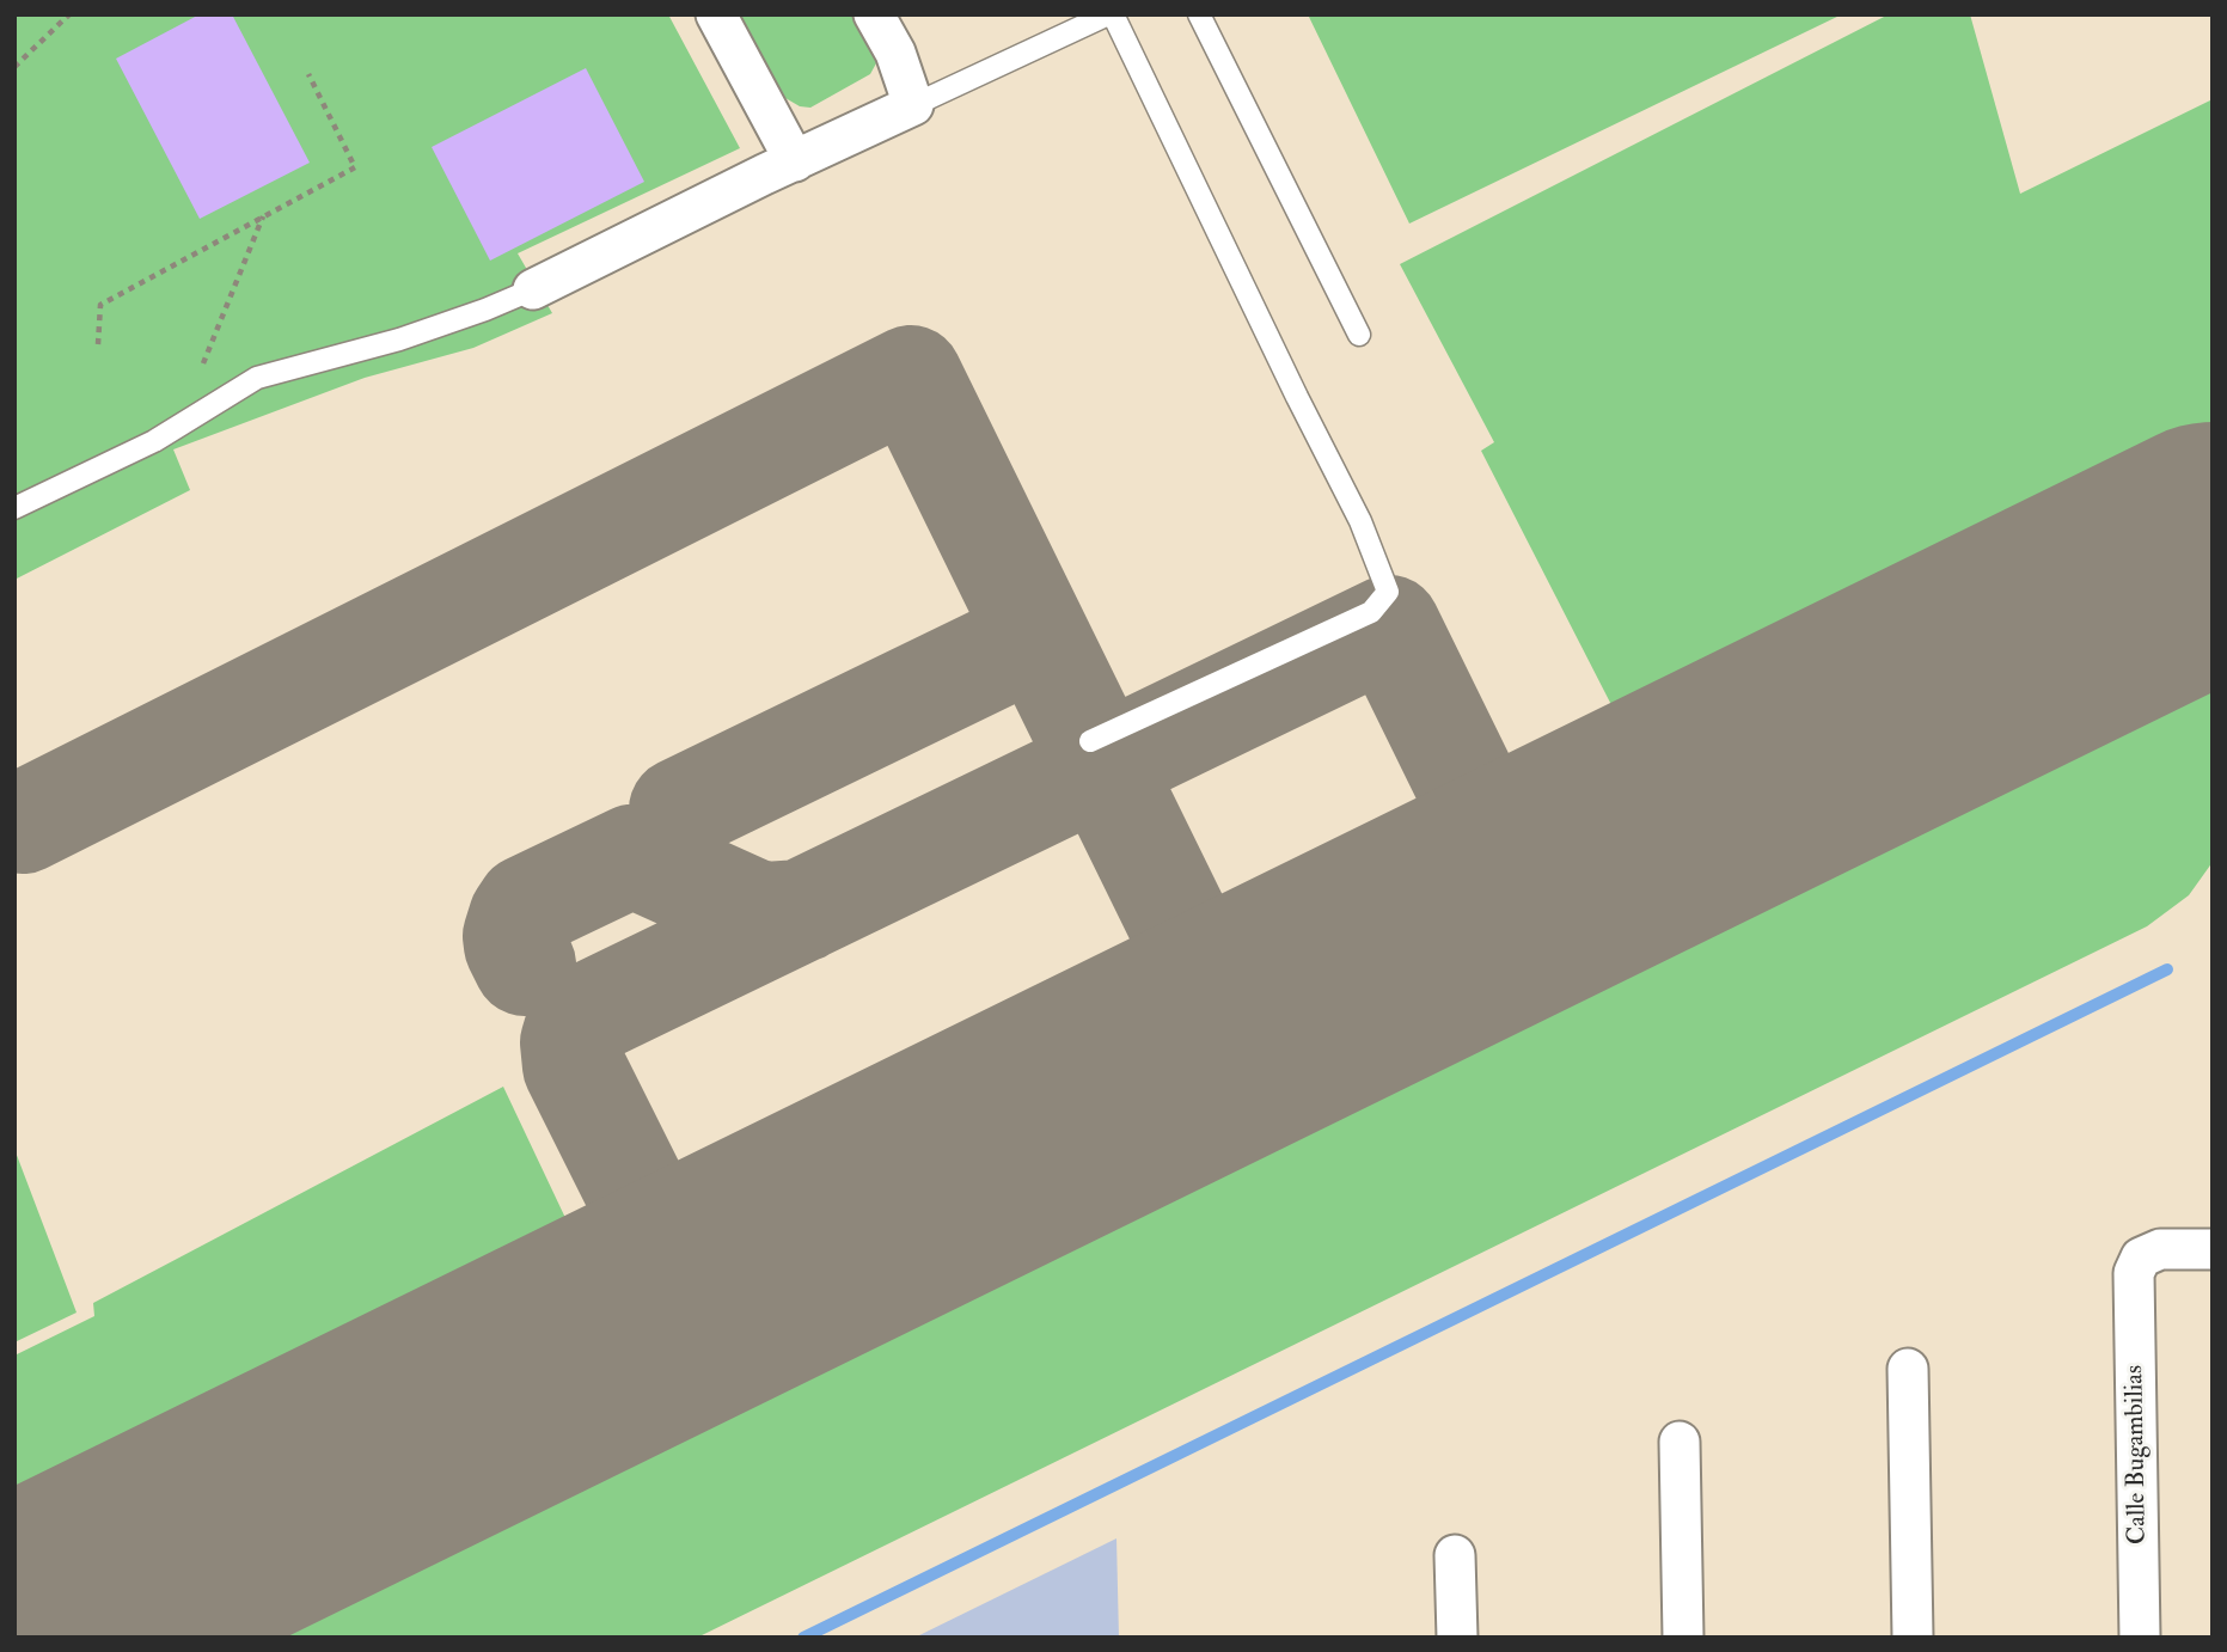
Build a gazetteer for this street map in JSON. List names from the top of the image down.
{
  "streets": {
    "street": ["Calle Bugambilias"]
  }
}
